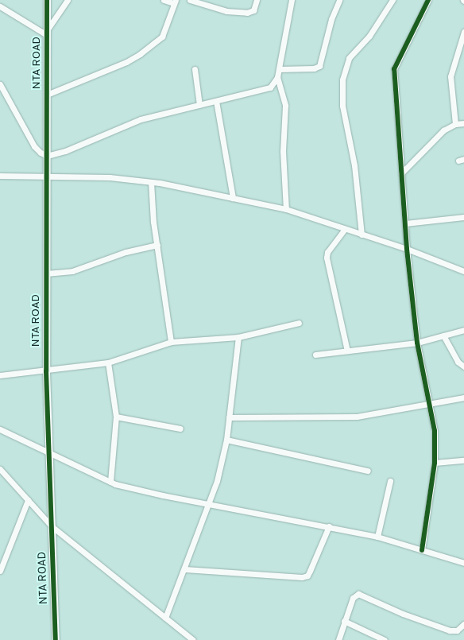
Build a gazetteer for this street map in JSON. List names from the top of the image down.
{
  "streets": {
    "street": ["NTA ROAD"]
  }
}
